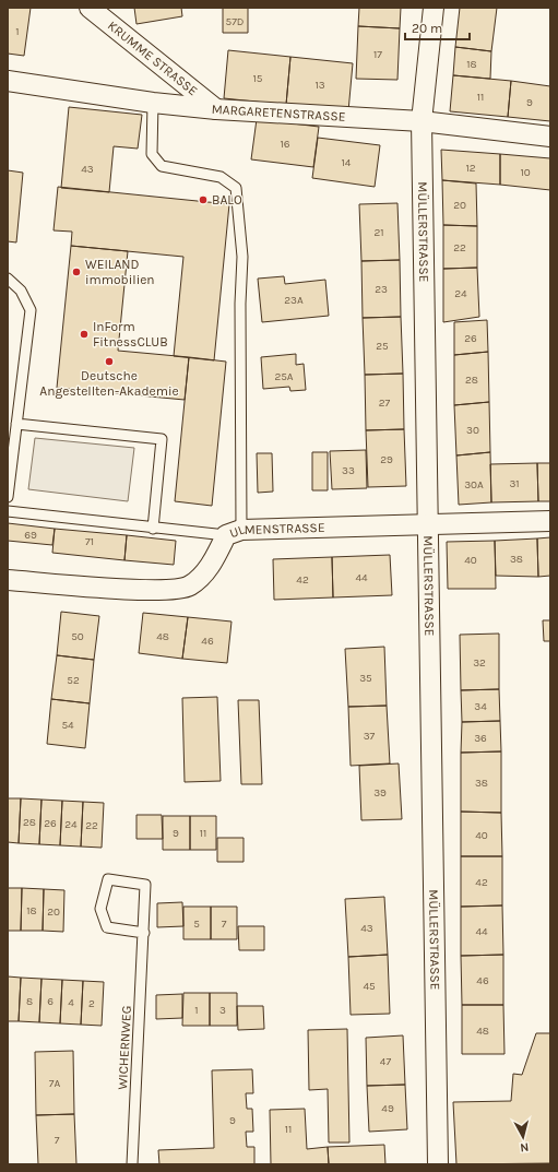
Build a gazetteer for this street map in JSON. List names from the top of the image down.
{
  "streets": {
    "street": [
      "KRUMME STRASSE",
      "MARGARETENSTRASSE",
      "MÜLLERSTRASSE",
      "ULMENSTRASSE"
    ],
    "lane": ["WICHERNWEG"]
  },
  "crossings": [
    ["KRUMME STRASSE", "MARGARETENSTRASSE"],
    ["MARGARETENSTRASSE", "MÜLLERSTRASSE"],
    ["MÜLLERSTRASSE", "ULMENSTRASSE"]
  ],
  "places": [
    "BALO",
    "WEILAND immobilien",
    "InForm FitnessCLUB",
    "Deutsche Angestellten-Akademie"
  ],
  "house_numbers": [
    "57D",
    "1",
    "17",
    "18",
    "15",
    "13",
    "11",
    "9",
    "16",
    "14",
    "12",
    "43",
    "10",
    "20",
    "21",
    "22",
    "23",
    "24",
    "23A",
    "26",
    "25",
    "25A",
    "28",
    "27",
    "30",
    "29",
    "33",
    "31",
    "30A",
    "69",
    "71",
    "38",
    "40",
    "44",
    "42",
    "50",
    "48",
    "46",
    "32",
    "35",
    "52",
    "34",
    "54",
    "37",
    "36",
    "38",
    "39",
    "28",
    "26",
    "24",
    "22",
    "9",
    "11",
    "40",
    "42",
    "18",
    "20",
    "5",
    "7",
    "43",
    "44",
    "46",
    "45",
    "8",
    "6",
    "4",
    "2",
    "1",
    "3",
    "48",
    "47",
    "7A",
    "49",
    "9",
    "11",
    "7"
  ],
  "scale_bar": "20 m",
  "north": "bottom"
}
